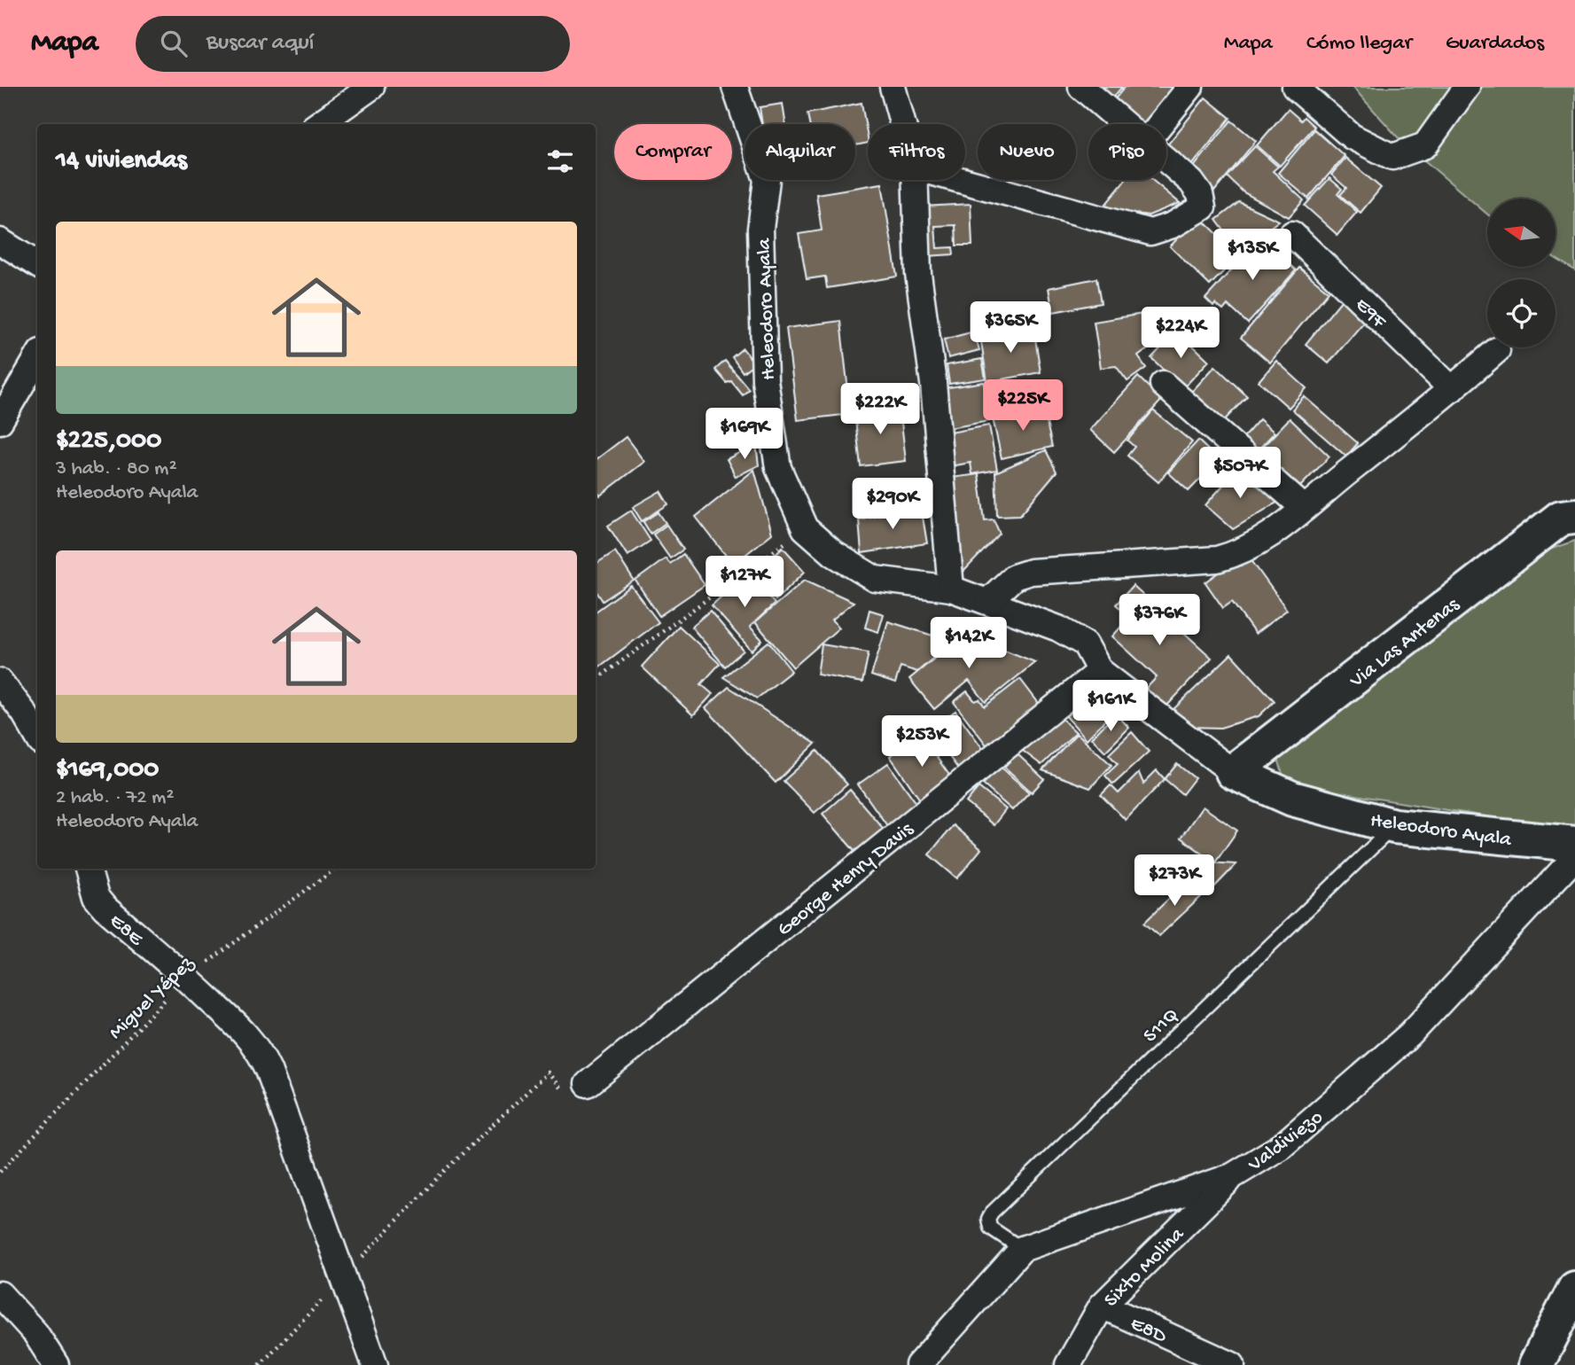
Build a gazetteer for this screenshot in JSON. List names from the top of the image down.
{
  "streets": {
    "street": [
      "Heleodoro Ayala",
      "E9F",
      "Via Las Antenas",
      "George Henry Davis",
      "E8E",
      "Valdiviezo",
      "Sixto Molina",
      "E8D"
    ],
    "lane": ["S11Q"],
    "path": ["Miguel Yépez"]
  },
  "crossings": [
    ["Heleodoro Ayala", "Via Las Antenas"],
    ["Heleodoro Ayala", "George Henry Davis"],
    ["Heleodoro Ayala", "S11Q"],
    ["E8E", "Miguel Yépez"],
    ["S11Q", "Valdiviezo"],
    ["Valdiviezo", "Sixto Molina"],
    ["Sixto Molina", "E8D"]
  ],
  "north": "left",
  "page": {
    "header": "Mapa",
    "search": "Buscar aquí",
    "nav": ["Mapa", "Cómo llegar", "Guardados"],
    "chip": [
      "Comprar",
      "Alquilar",
      "Filtros",
      "Nuevo",
      "Piso"
    ],
    "heading": "14 viviendas",
    "list": [
      {
        "name": "$225,000",
        "note": "3 hab. · 80 m² · Heleodoro Ayala"
      },
      {
        "name": "$169,000",
        "note": "2 hab. · 72 m² · Heleodoro Ayala"
      }
    ],
    "price": [
      "$135K",
      "$365K",
      "$224K",
      "$225K",
      "$222K",
      "$169K",
      "$507K",
      "$290K",
      "$127K",
      "$376K",
      "$142K",
      "$161K",
      "$253K",
      "$273K"
    ]
  }
}
